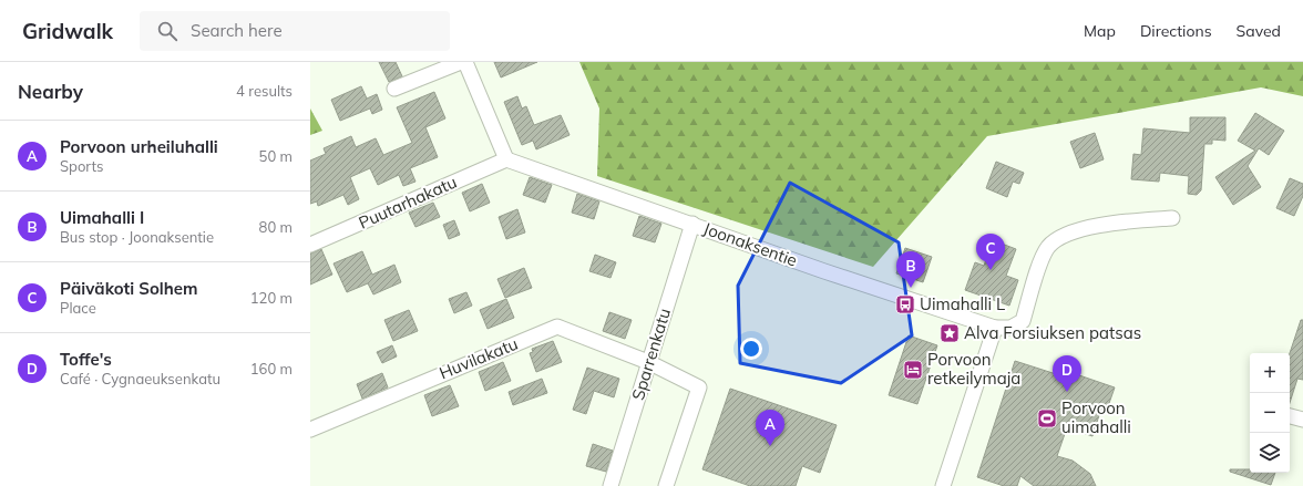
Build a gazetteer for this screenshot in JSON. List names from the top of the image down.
{
  "streets": {
    "street": [
      "Puutarhakatu",
      "Joonaksentie",
      "Sparrenkatu",
      "Huvilakatu"
    ]
  },
  "crossings": [
    ["Puutarhakatu", "Joonaksentie"],
    ["Joonaksentie", "Sparrenkatu"],
    ["Sparrenkatu", "Huvilakatu"]
  ],
  "places": {
    "bus stop": ["Uimahalli L"],
    "place": ["Alva Forsiuksen patsas"],
    "hotel": ["Porvoon retkeilymaja"],
    "sports": ["Porvoon uimahalli"]
  },
  "page": {
    "header": "Gridwalk",
    "search": "Search here",
    "nav": ["Map", "Directions", "Saved"],
    "heading": ["Nearby", "4 results"],
    "list": [
      {
        "mark": "A",
        "name": "Porvoon urheiluhalli",
        "note": "Sports",
        "value": "50 m"
      },
      {
        "mark": "B",
        "name": "Uimahalli I",
        "note": "Bus stop · Joonaksentie",
        "value": "80 m"
      },
      {
        "mark": "C",
        "name": "Päiväkoti Solhem",
        "note": "Place",
        "value": "120 m"
      },
      {
        "mark": "D",
        "name": "Toffe's",
        "note": "Café · Cygnaeuksenkatu",
        "value": "160 m"
      }
    ],
    "pins": [
      "C",
      "B",
      "D",
      "A"
    ],
    "map_buttons": ["+", "−"]
  }
}
